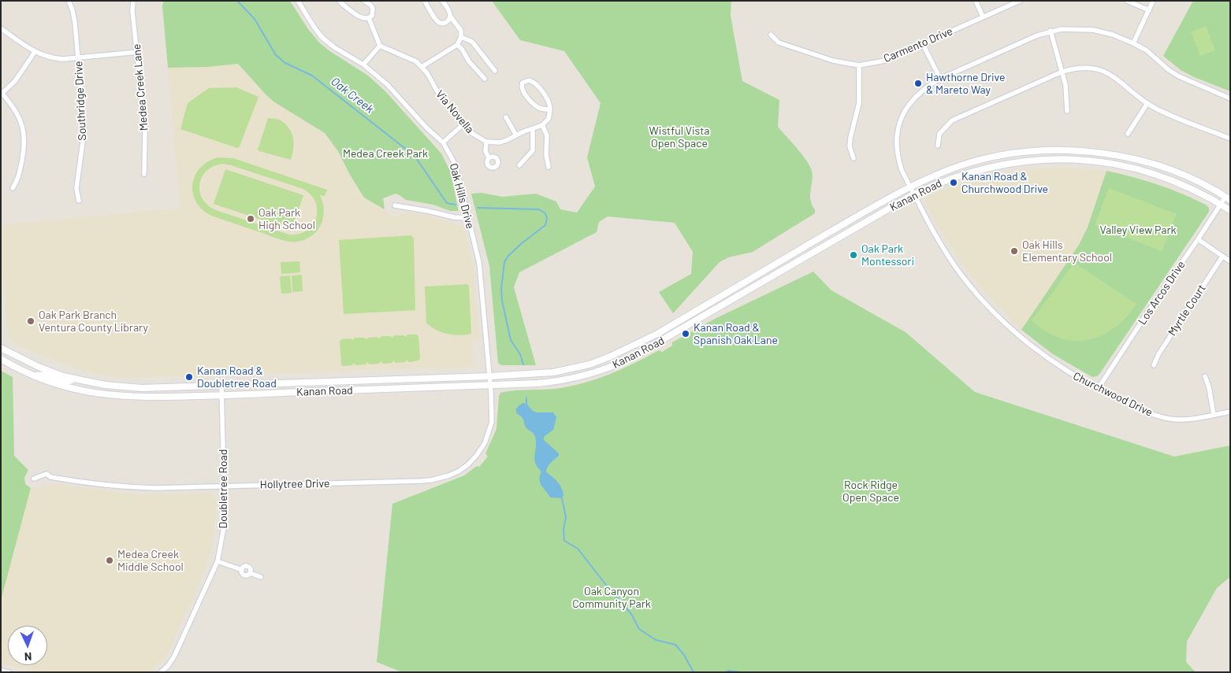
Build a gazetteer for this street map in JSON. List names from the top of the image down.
{
  "streets": {
    "main road": ["Kanan Road"],
    "street": [
      "Carmento Drive",
      "Medea Creek Lane",
      "Southridge Drive",
      "Via Novella",
      "Oak Hills Drive",
      "Los Arcos Drive",
      "Myrtle Court",
      "Churchwood Drive",
      "Hollytree Drive",
      "Doubletree Road"
    ]
  },
  "crossings": [
    ["Kanan Road", "Oak Hills Drive"],
    ["Kanan Road", "Los Arcos Drive"],
    ["Kanan Road", "Churchwood Drive"],
    ["Kanan Road", "Hollytree Drive"],
    ["Kanan Road", "Doubletree Road"],
    ["Oak Hills Drive", "Hollytree Drive"],
    ["Los Arcos Drive", "Churchwood Drive"],
    ["Hollytree Drive", "Doubletree Road"]
  ],
  "water": ["Oak Creek"],
  "parks": [
    "Wistful Vista Open Space",
    "Medea Creek Park",
    "Valley View Park",
    "Rock Ridge Open Space",
    "Oak Canyon Community Park"
  ],
  "places": [
    "Hawthorne Drive & Mareto Way",
    "Kanan Road & Churchwood Drive",
    "Oak Park High School",
    "Oak Hills Elementary School",
    "Oak Park Montessori",
    "Oak Park Branch Ventura County Library",
    "Kanan Road & Spanish Oak Lane",
    "Kanan Road & Doubletree Road",
    "Medea Creek Middle School"
  ],
  "north": "bottom"
}
